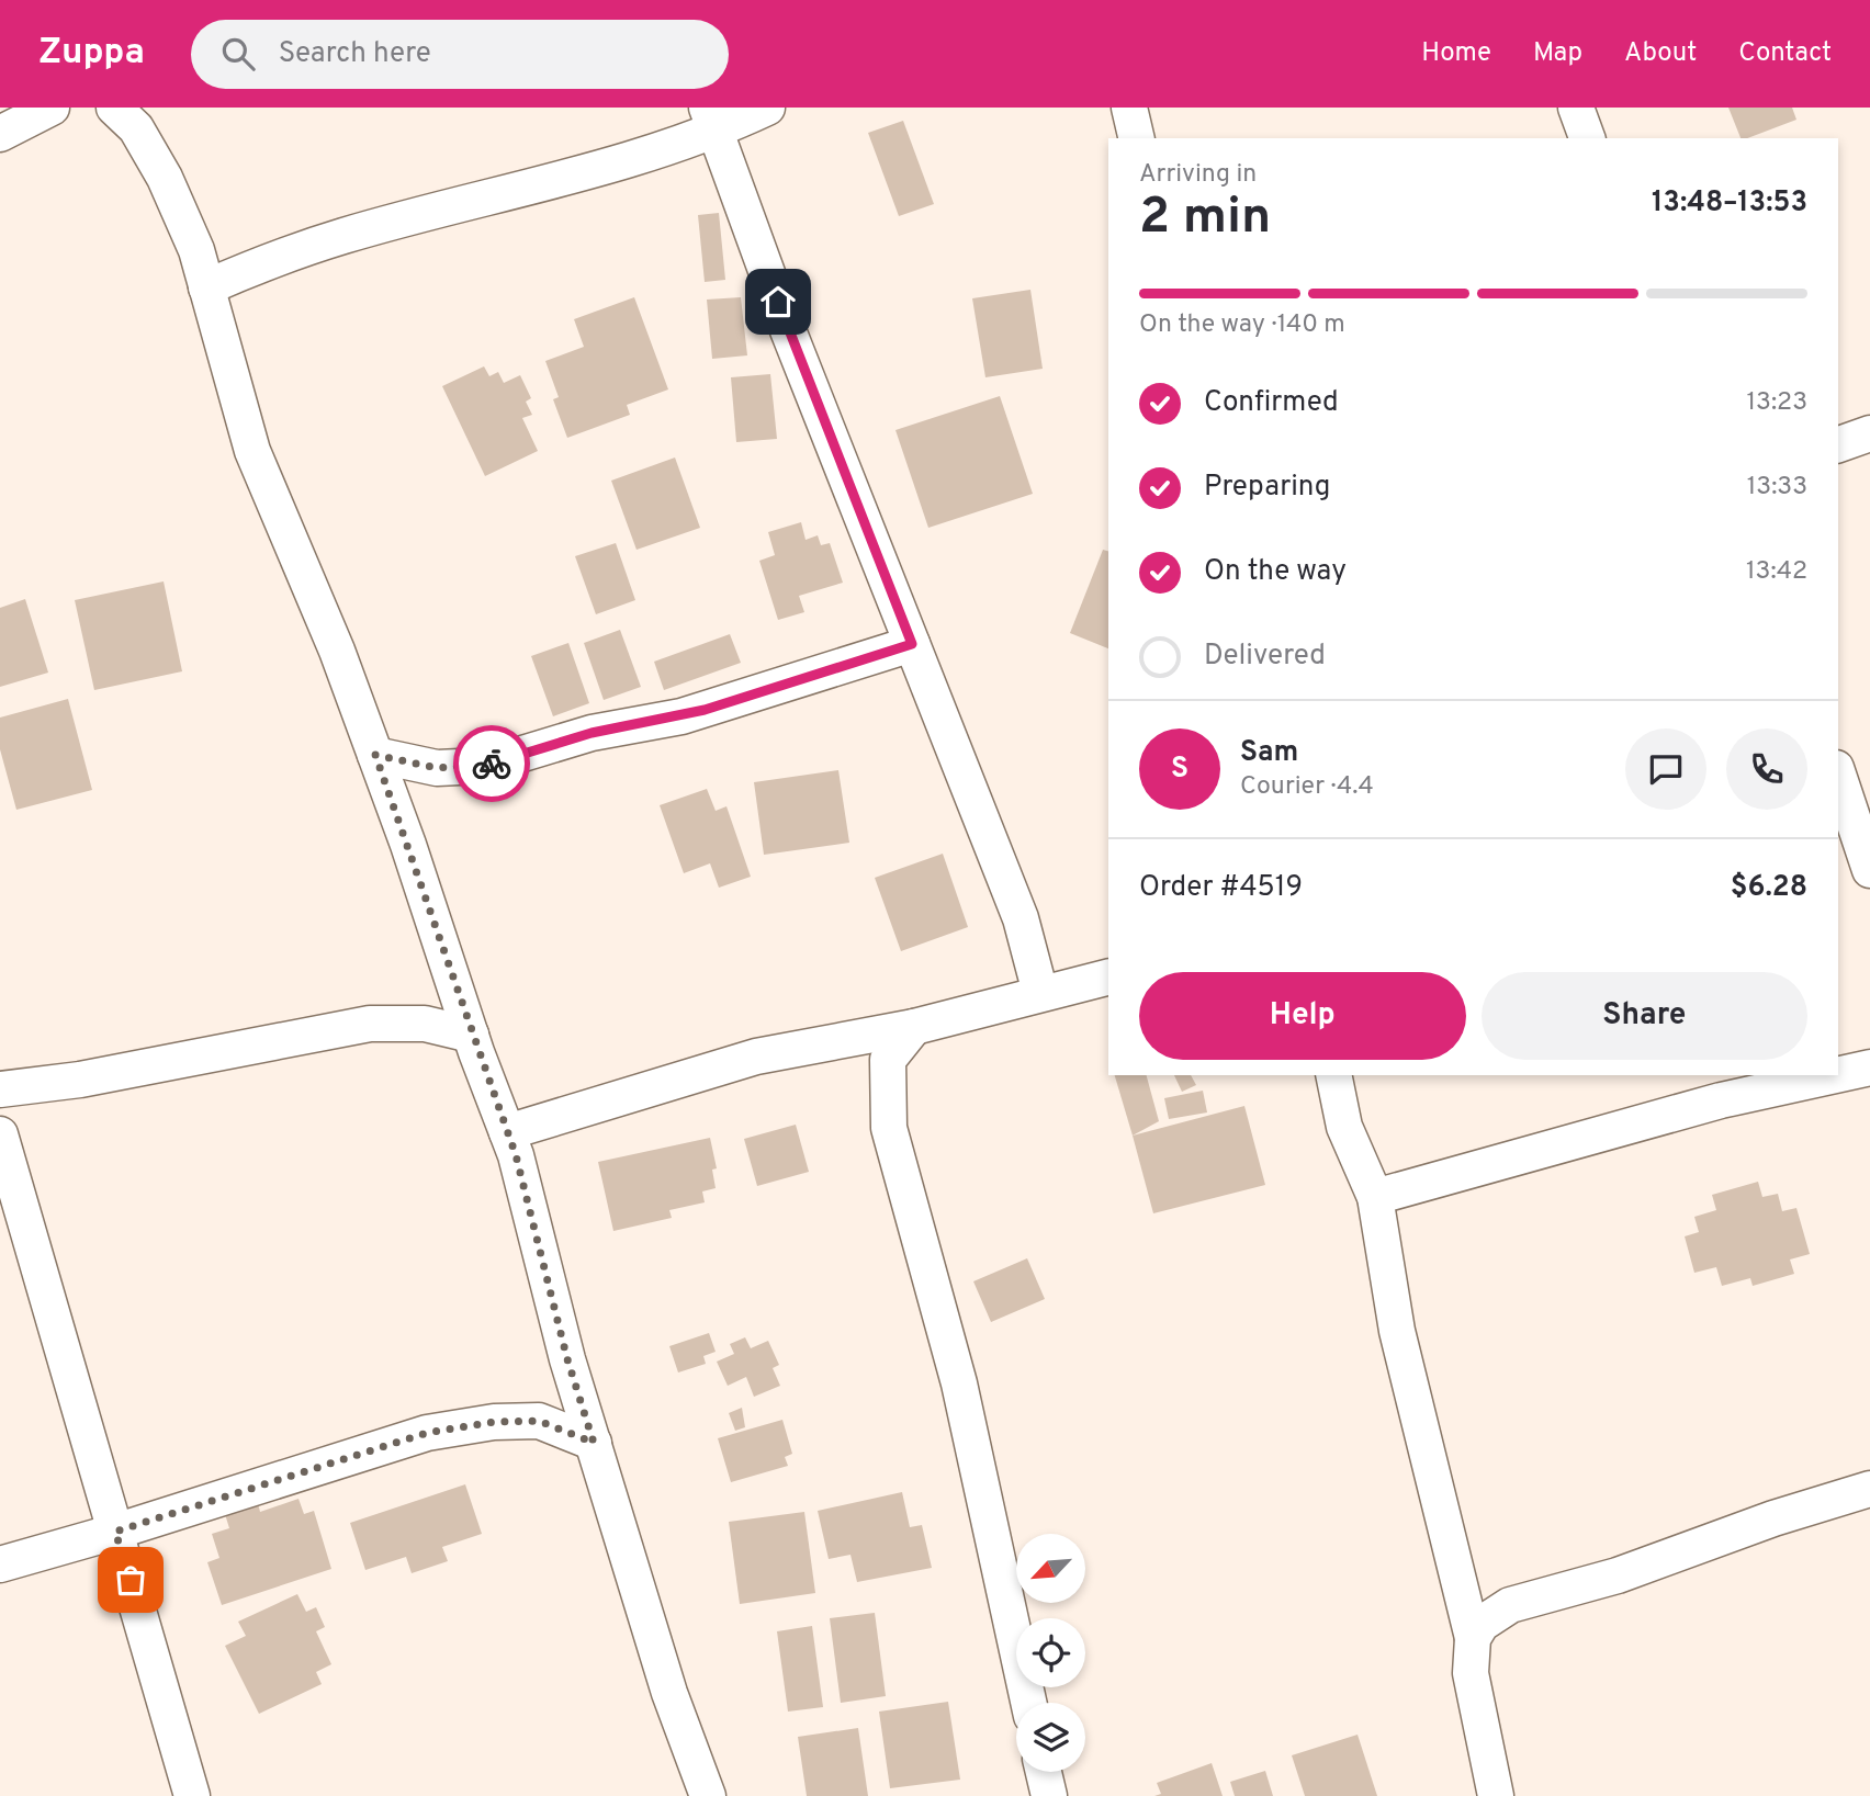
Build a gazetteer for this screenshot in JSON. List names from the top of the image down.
{
  "north": "bottom left",
  "page": {
    "header": "Zuppa",
    "search": "Search here",
    "nav": [
      "Home",
      "Map",
      "About",
      "Contact"
    ],
    "heading": ["2 min", "Arriving in", "13:48–13:53"],
    "panel": [
      "Sam",
      "Courier · 4.4",
      "Order #4519",
      "$6.28"
    ],
    "bar": "On the way · 140 m",
    "list": [
      ["Confirmed", "13:23"],
      ["Preparing", "13:33"],
      ["On the way", "13:42"],
      "Delivered"
    ],
    "round": "S",
    "buttons": ["Help", "Share"]
  }
}
